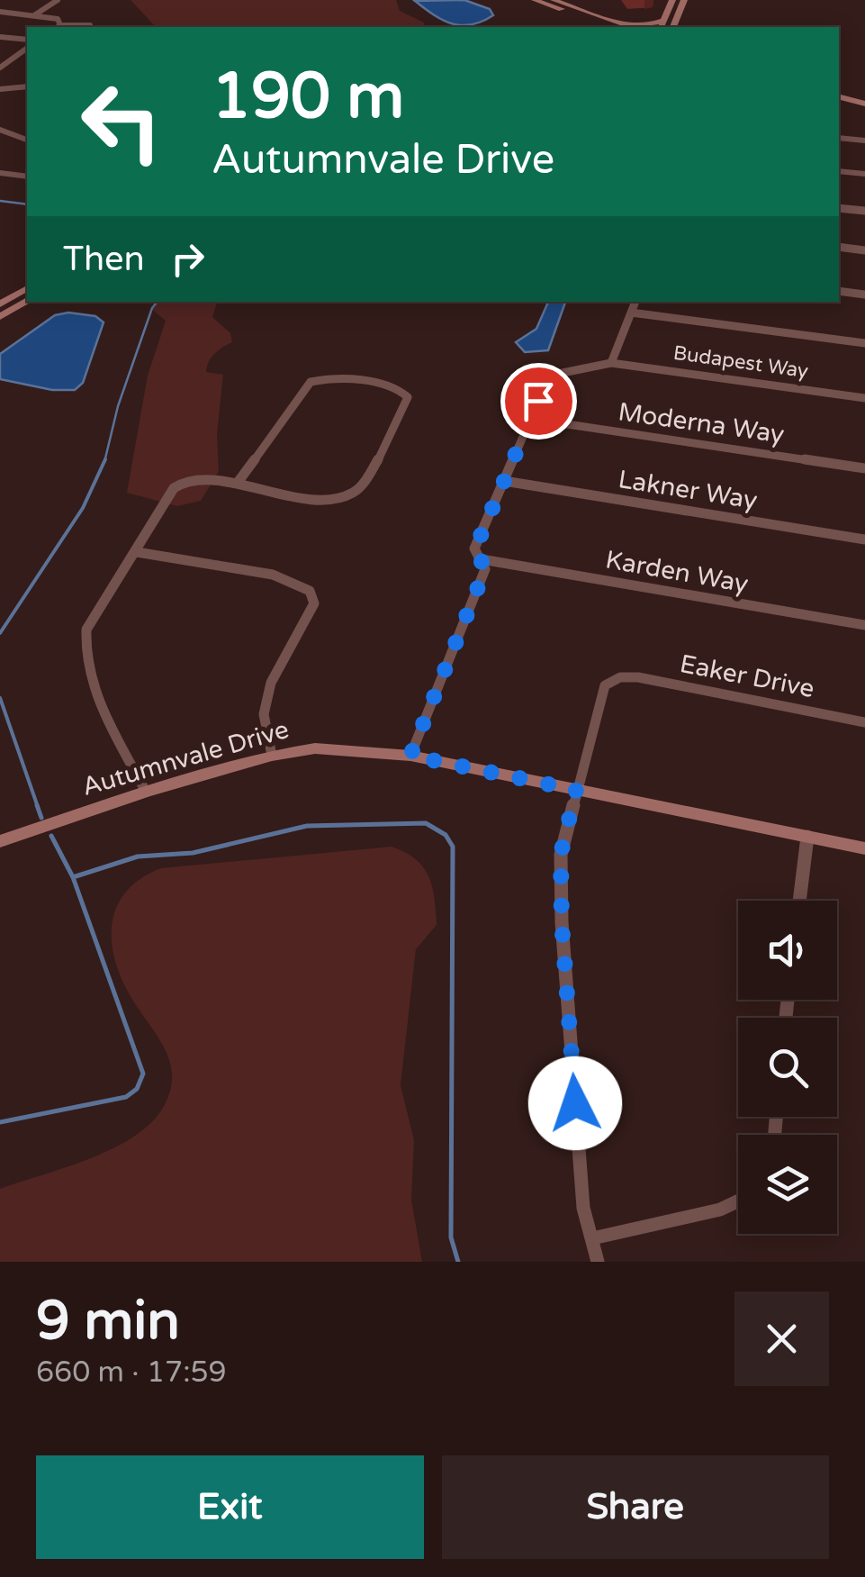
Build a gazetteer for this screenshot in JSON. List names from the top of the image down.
{
  "streets": {
    "street": [
      "Budapest Way",
      "Moderna Way",
      "Lakner Way",
      "Karden Way",
      "Eaker Drive",
      "Autumnvale Drive"
    ]
  },
  "crossings": [
    ["Eaker Drive", "Autumnvale Drive"]
  ],
  "page": {
    "turn": ["190 m", "Autumnvale Drive"],
    "then": "Then",
    "heading": ["9 min", "660 m · 17:59"],
    "buttons": ["Exit", "Share"]
  }
}
